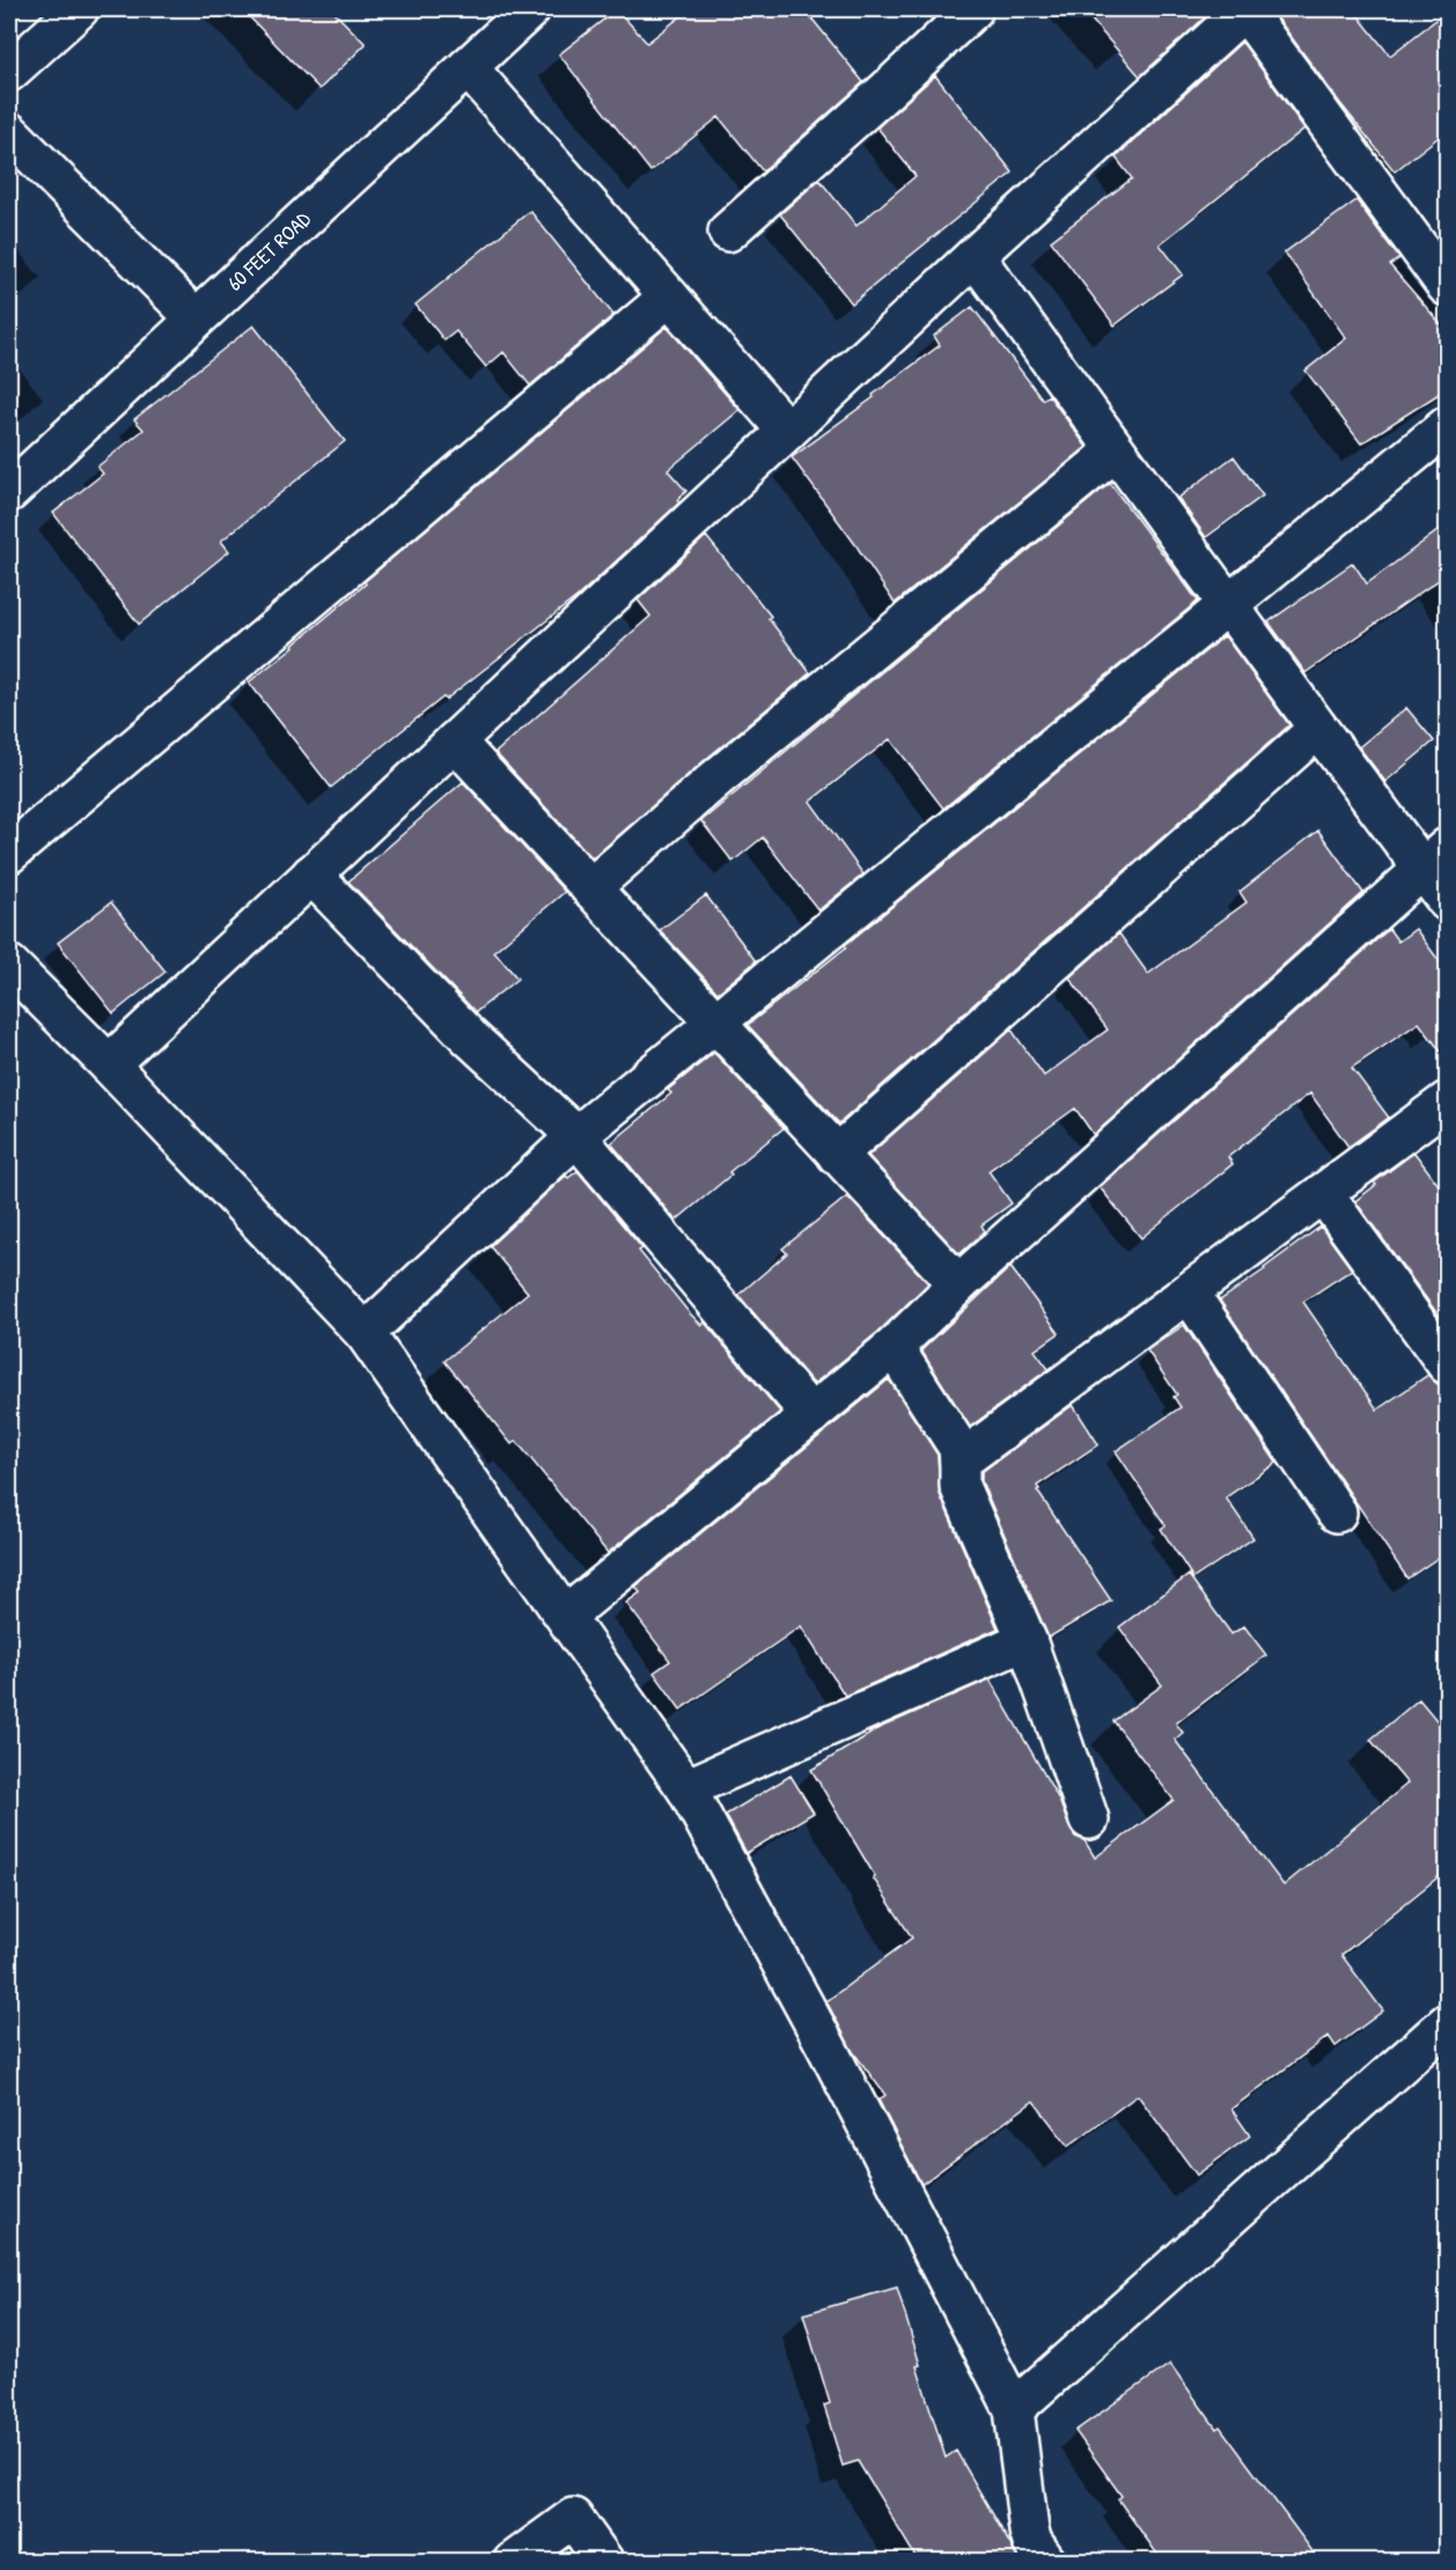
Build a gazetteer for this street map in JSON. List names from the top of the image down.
{
  "streets": {
    "street": ["60 FEET ROAD"]
  }
}
